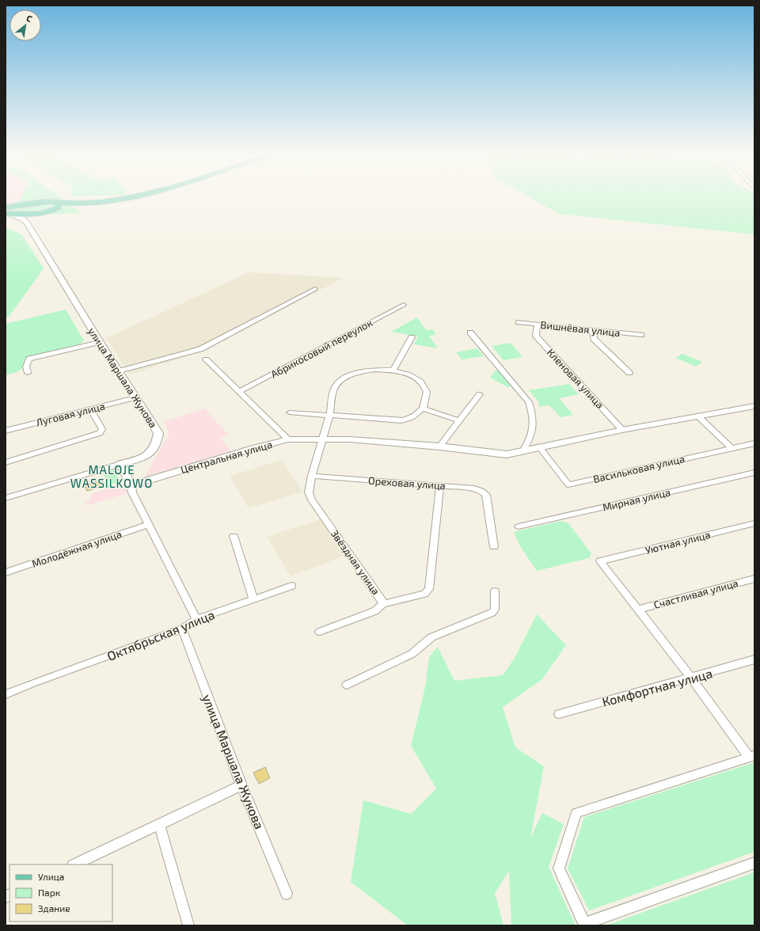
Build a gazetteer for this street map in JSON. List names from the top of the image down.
{
  "streets": {
    "street": [
      "Вишнёвая улица",
      "Абрикосовый переулок",
      "улица Маршала Жукова",
      "Кленовая улица",
      "Луговая улица",
      "Центральная улица",
      "Васильковая улица",
      "Ореховая улица",
      "Мирная улица",
      "Уютная улица",
      "Молодёжная улица",
      "Звёздная улица",
      "Счастливая улица",
      "Октябрьская улица",
      "Комфортная улица"
    ]
  },
  "crossings": [
    ["Вишнёвая улица", "Кленовая улица"],
    ["улица Маршала Жукова", "Луговая улица"],
    ["улица Маршала Жукова", "Октябрьская улица"],
    ["Кленовая улица", "Центральная улица"],
    ["Центральная улица", "Васильковая улица"],
    ["Ореховая улица", "Звёздная улица"],
    ["Уютная улица", "Счастливая улица"]
  ],
  "districts": ["MALOJE WASSILKOWO"],
  "legend": ["Улица", "Парк", "Здание"],
  "north": "top right"
}
